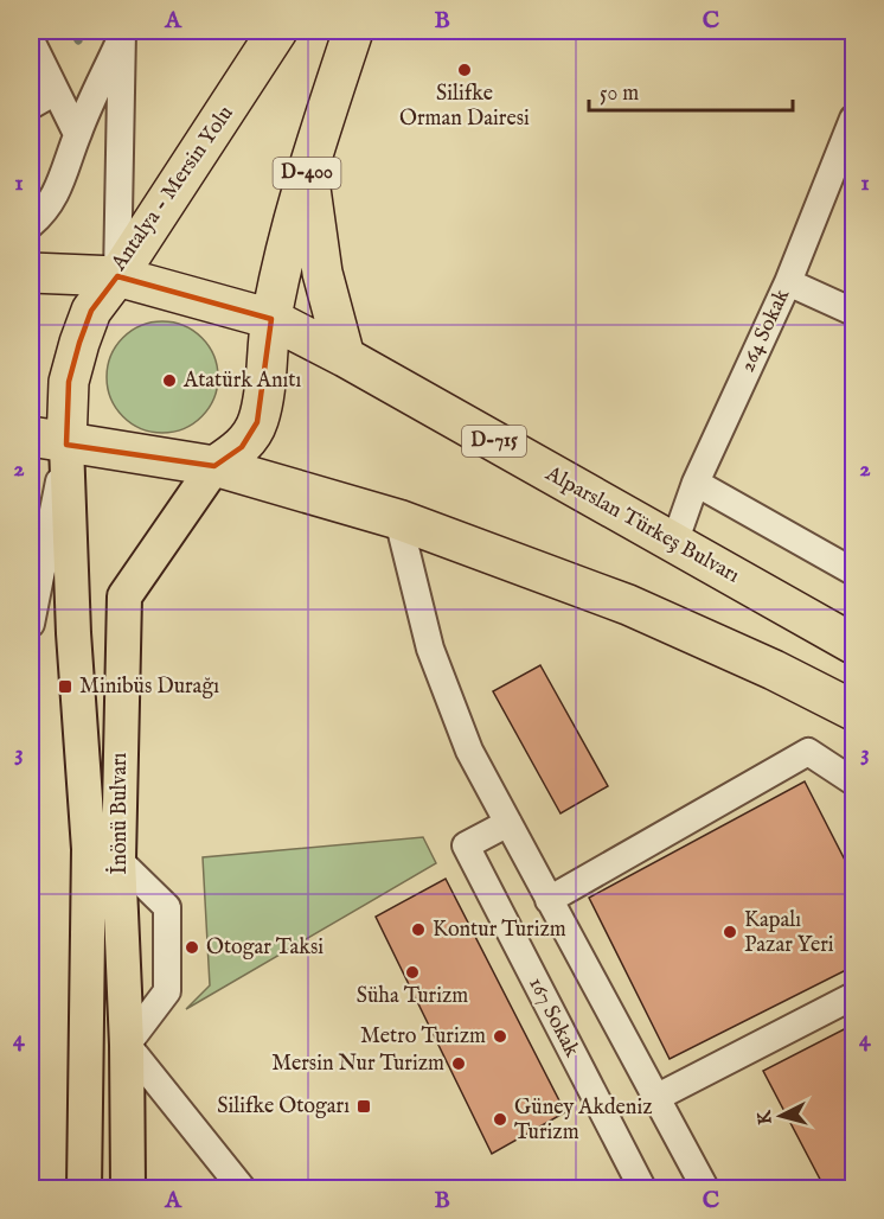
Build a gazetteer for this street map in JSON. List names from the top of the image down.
{
  "streets": {
    "highway": [
      "D-400",
      "Antalya - Mersin Yolu",
      "D-715",
      "Alparslan Türkeş Bulvarı"
    ],
    "main road": ["İnönü Bulvarı"],
    "street": ["264 Sokak", "167 Sokak"]
  },
  "crossings": [
    ["D-400", "Alparslan Türkeş Bulvarı"],
    ["Antalya - Mersin Yolu", "Alparslan Türkeş Bulvarı"],
    ["264 Sokak", "Alparslan Türkeş Bulvarı"]
  ],
  "places": {
    "other": [
      "Silifke Orman Dairesi",
      "Atatürk Anıtı",
      "Kontur Turizm",
      "Kapalı Pazar Yeri",
      "Otogar Taksi",
      "Süha Turizm",
      "Metro Turizm",
      "Mersin Nur Turizm",
      "Güney Akdeniz Turizm"
    ],
    "transit": ["Minibüs Durağı", "Silifke Otogarı"]
  },
  "scale_bar": "50 m",
  "north": "left",
  "grid": {
    "columns": ["A", "B", "C"],
    "rows": [
      "1",
      "2",
      "3",
      "4"
    ]
  }
}
